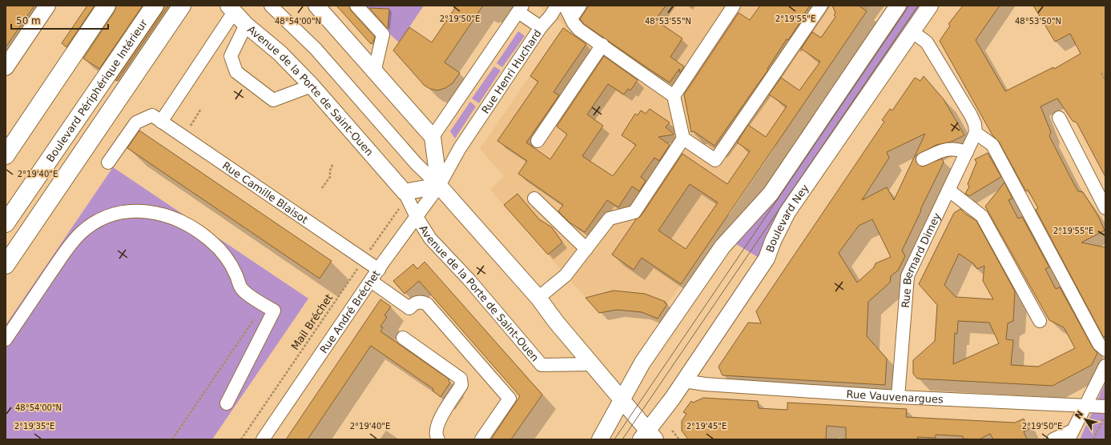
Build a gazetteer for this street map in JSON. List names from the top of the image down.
{
  "streets": {
    "highway": ["Boulevard Périphérique Intérieur"],
    "main road": ["Avenue de la Porte de Saint-Ouen", "Boulevard Ney"],
    "street": [
      "Rue Henri Huchard",
      "Rue Camille Blaisot",
      "Rue Bernard Dimey",
      "Rue André Bréchet",
      "Rue Vauvenargues"
    ],
    "path": ["Mail Bréchet"]
  },
  "crossings": [
    ["Rue Henri Huchard", "Rue André Bréchet"],
    ["Avenue de la Porte de Saint-Ouen", "Rue André Bréchet"],
    ["Rue Camille Blaisot", "Rue André Bréchet"],
    ["Rue Camille Blaisot", "Mail Bréchet"],
    ["Boulevard Ney", "Rue Vauvenargues"],
    ["Rue Bernard Dimey", "Rue Vauvenargues"]
  ],
  "scale_bar": "50 m",
  "north": "top left",
  "coordinates": [
    "2°19'50\"E",
    "2°19'55\"E",
    "48°54'00\"N",
    "48°53'55\"N",
    "48°53'50\"N",
    "2°19'40\"E",
    "2°19'35\"E",
    "2°19'45\"E"
  ]
}
